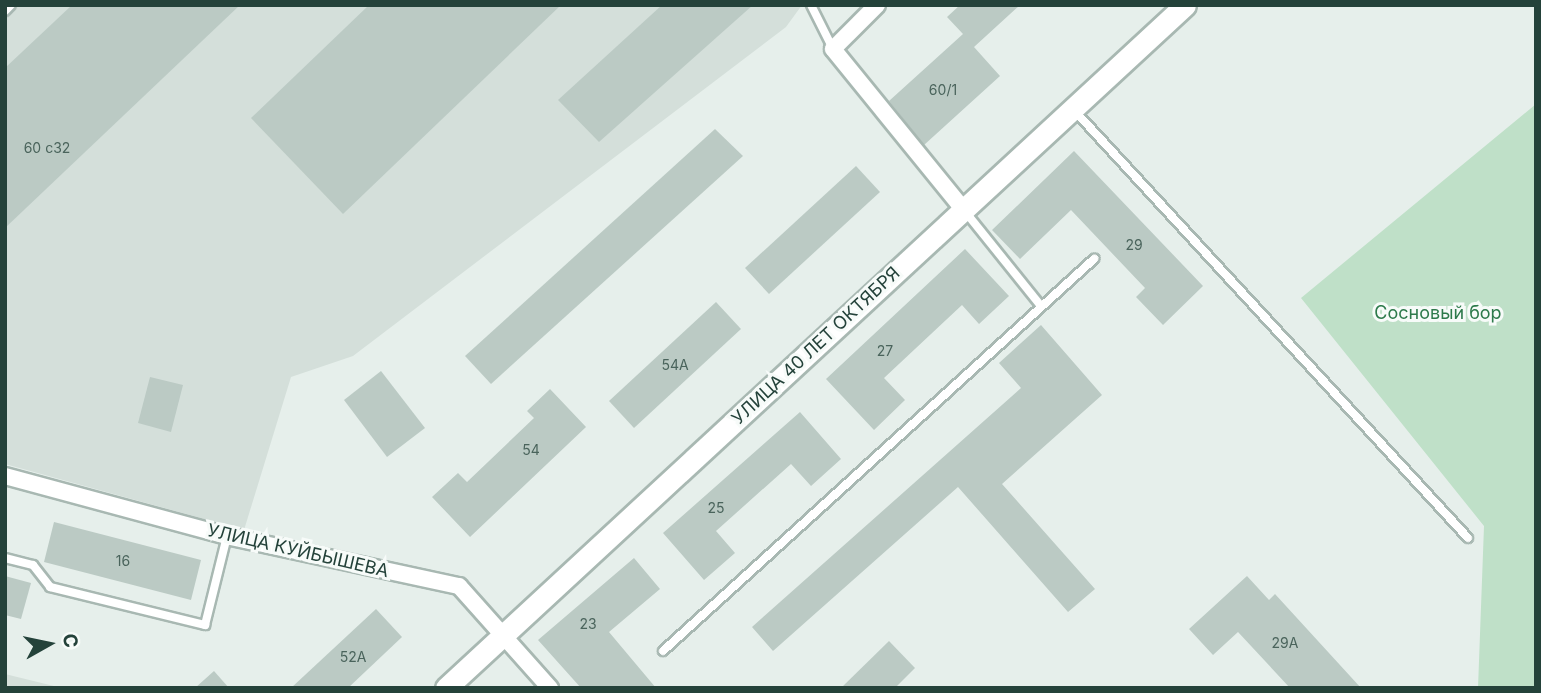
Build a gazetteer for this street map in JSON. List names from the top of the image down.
{
  "streets": {
    "main road": ["УЛИЦА 40 ЛЕТ ОКТЯБРЯ"],
    "street": ["УЛИЦА КУЙБЫШЕВА"]
  },
  "crossings": [
    ["УЛИЦА 40 ЛЕТ ОКТЯБРЯ", "УЛИЦА КУЙБЫШЕВА"]
  ],
  "parks": ["Сосновый бор"],
  "house_numbers": [
    "60/1",
    "60 с32",
    "29",
    "27",
    "54А",
    "54",
    "25",
    "16",
    "23",
    "29А",
    "52А"
  ],
  "north": "right"
}
